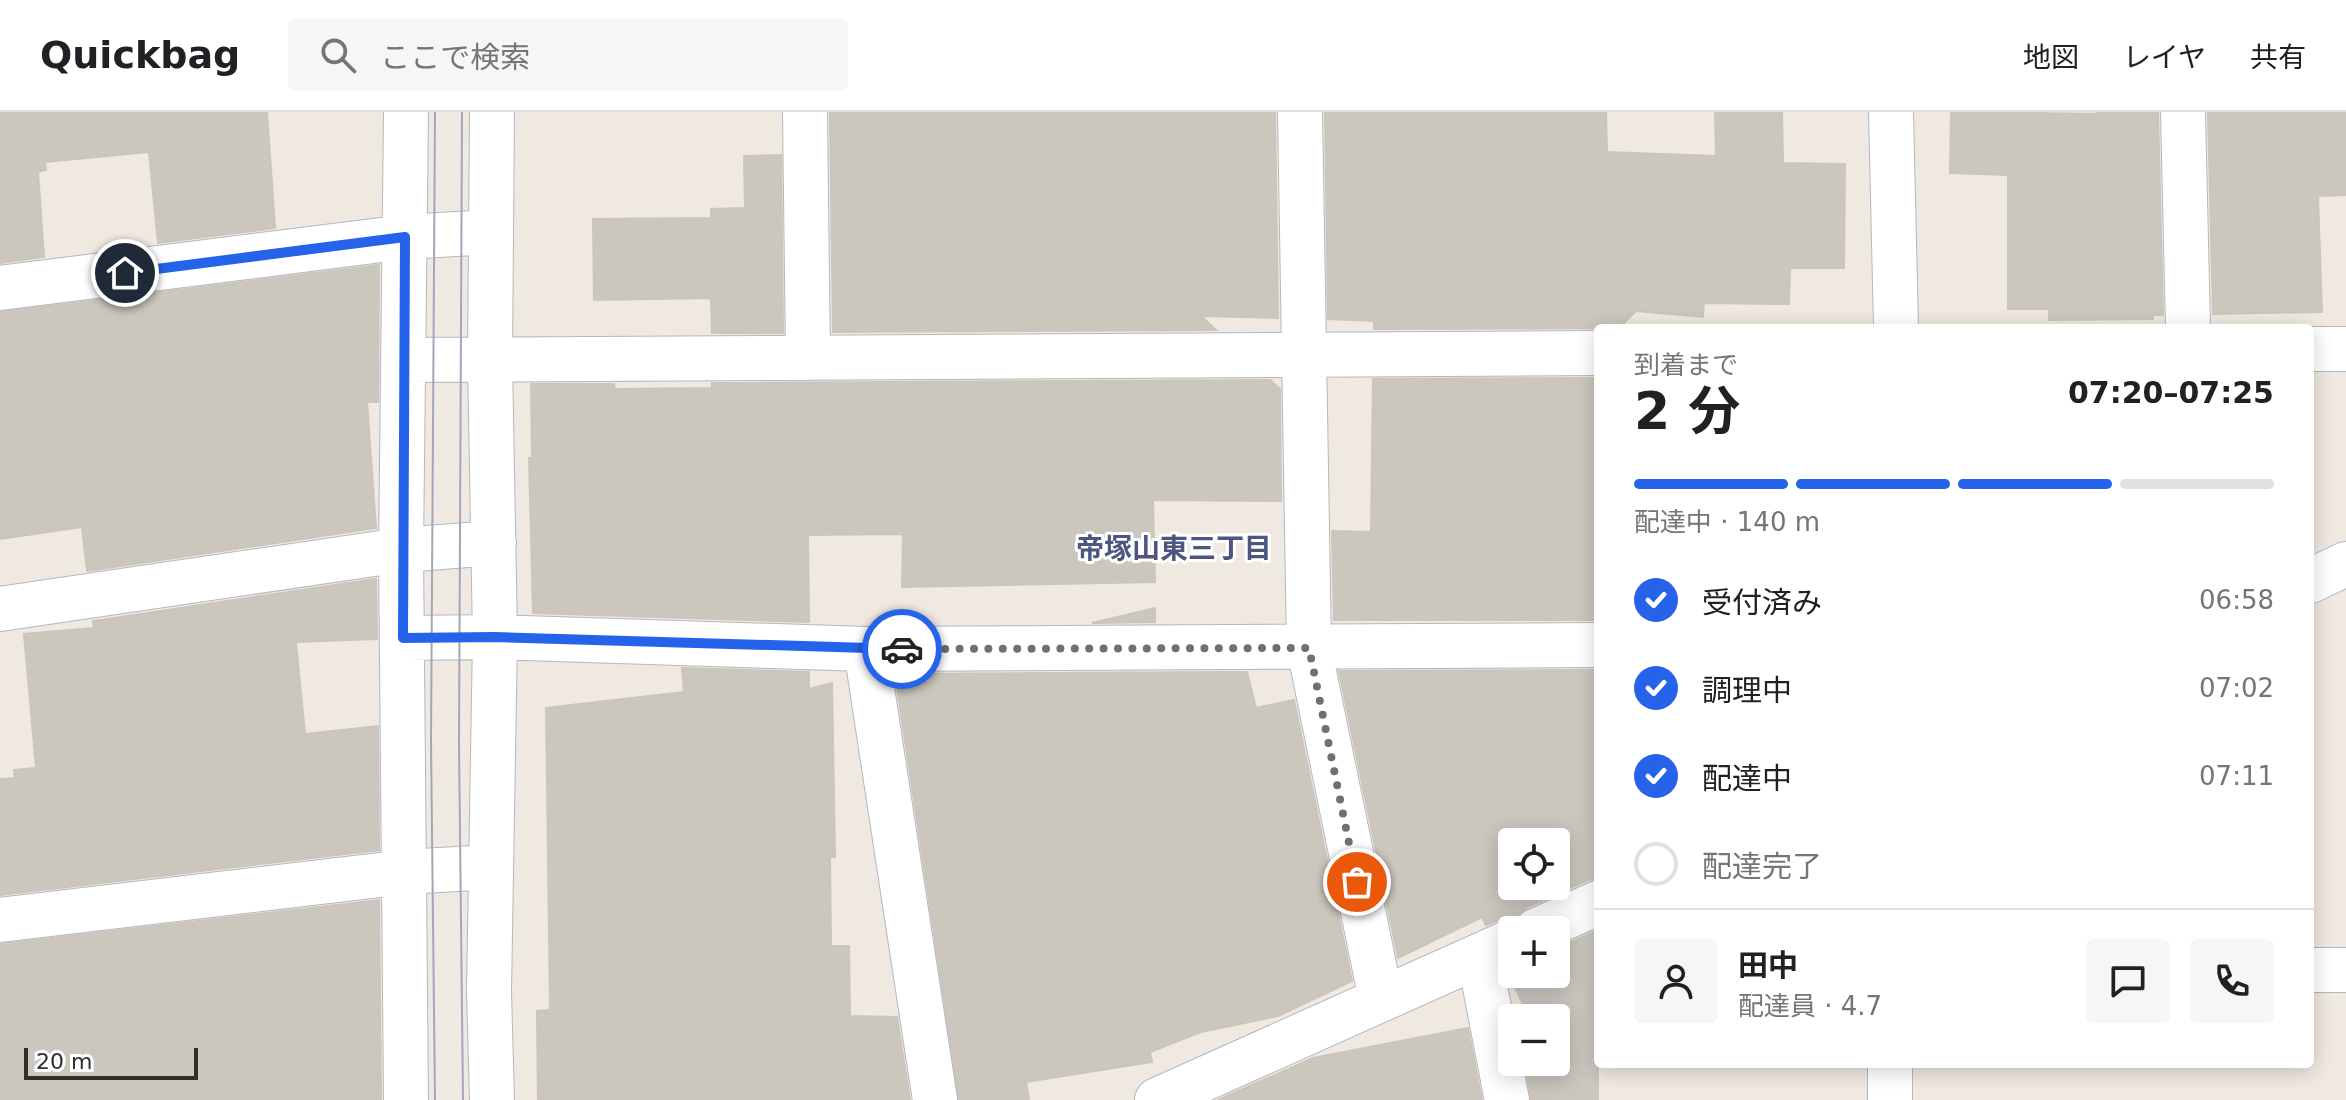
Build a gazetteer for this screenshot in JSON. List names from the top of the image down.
{
  "districts": ["帝塚山東三丁目"],
  "scale_bar": "20 m",
  "page": {
    "header": "Quickbag",
    "search": "ここで検索",
    "nav": ["地図", "レイヤ", "共有"],
    "heading": ["2 分", "到着まで", "07:20–07:25"],
    "panel": ["田中", "配達員 · 4.7"],
    "bar": "配達中 · 140 m",
    "list": [
      ["受付済み", "06:58"],
      ["調理中", "07:02"],
      ["配達中", "07:11"],
      "配達完了"
    ],
    "map_buttons": ["+", "−"],
    "scale": "20 m"
  }
}
